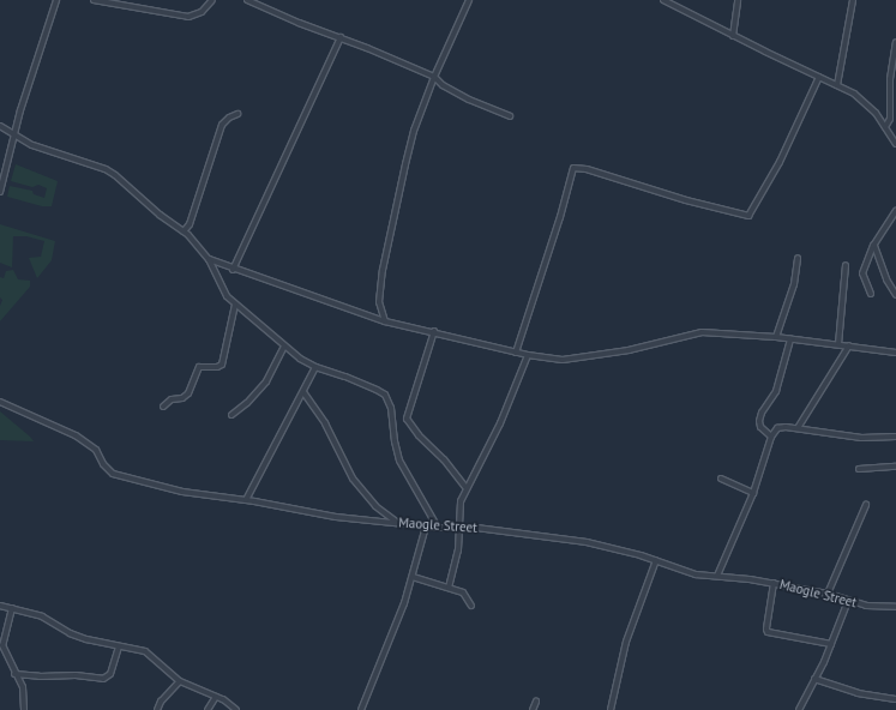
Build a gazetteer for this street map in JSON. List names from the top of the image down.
{
  "streets": {
    "street": ["Maogle Street"]
  }
}
